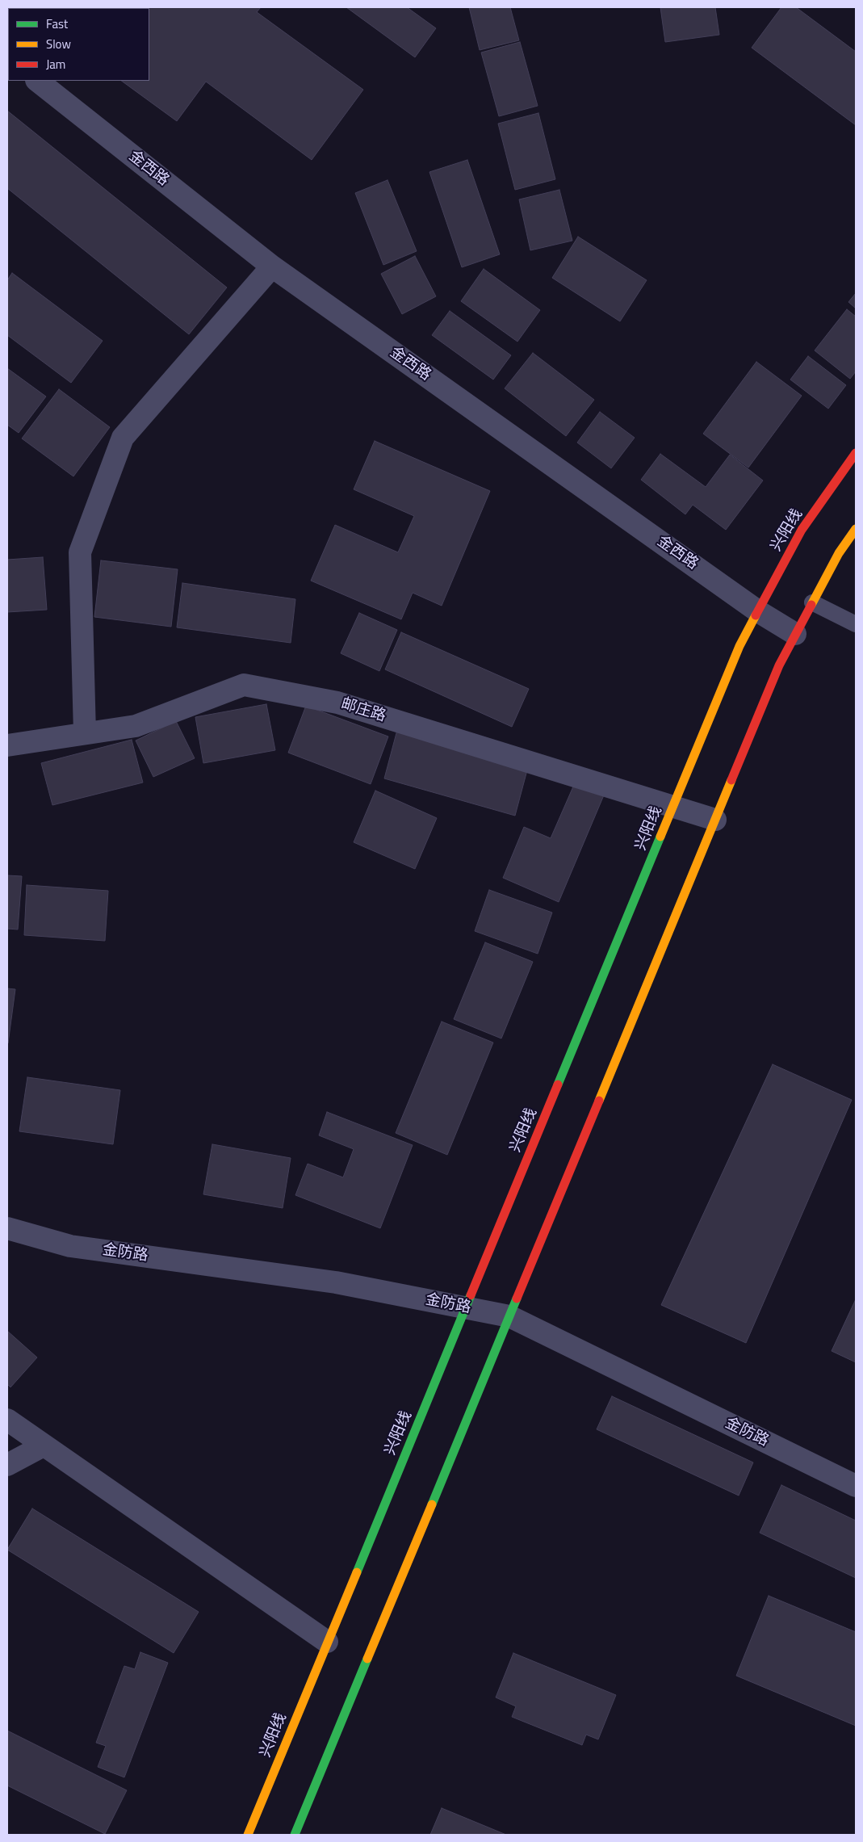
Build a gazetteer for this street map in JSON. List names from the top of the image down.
{
  "streets": {
    "highway": ["兴阳线"],
    "street": ["金西路", "邮庄路", "金防路"]
  },
  "crossings": [
    ["金西路", "兴阳线"],
    ["兴阳线", "邮庄路"],
    ["兴阳线", "金防路"]
  ],
  "legend": ["Fast", "Slow", "Jam"]
}
